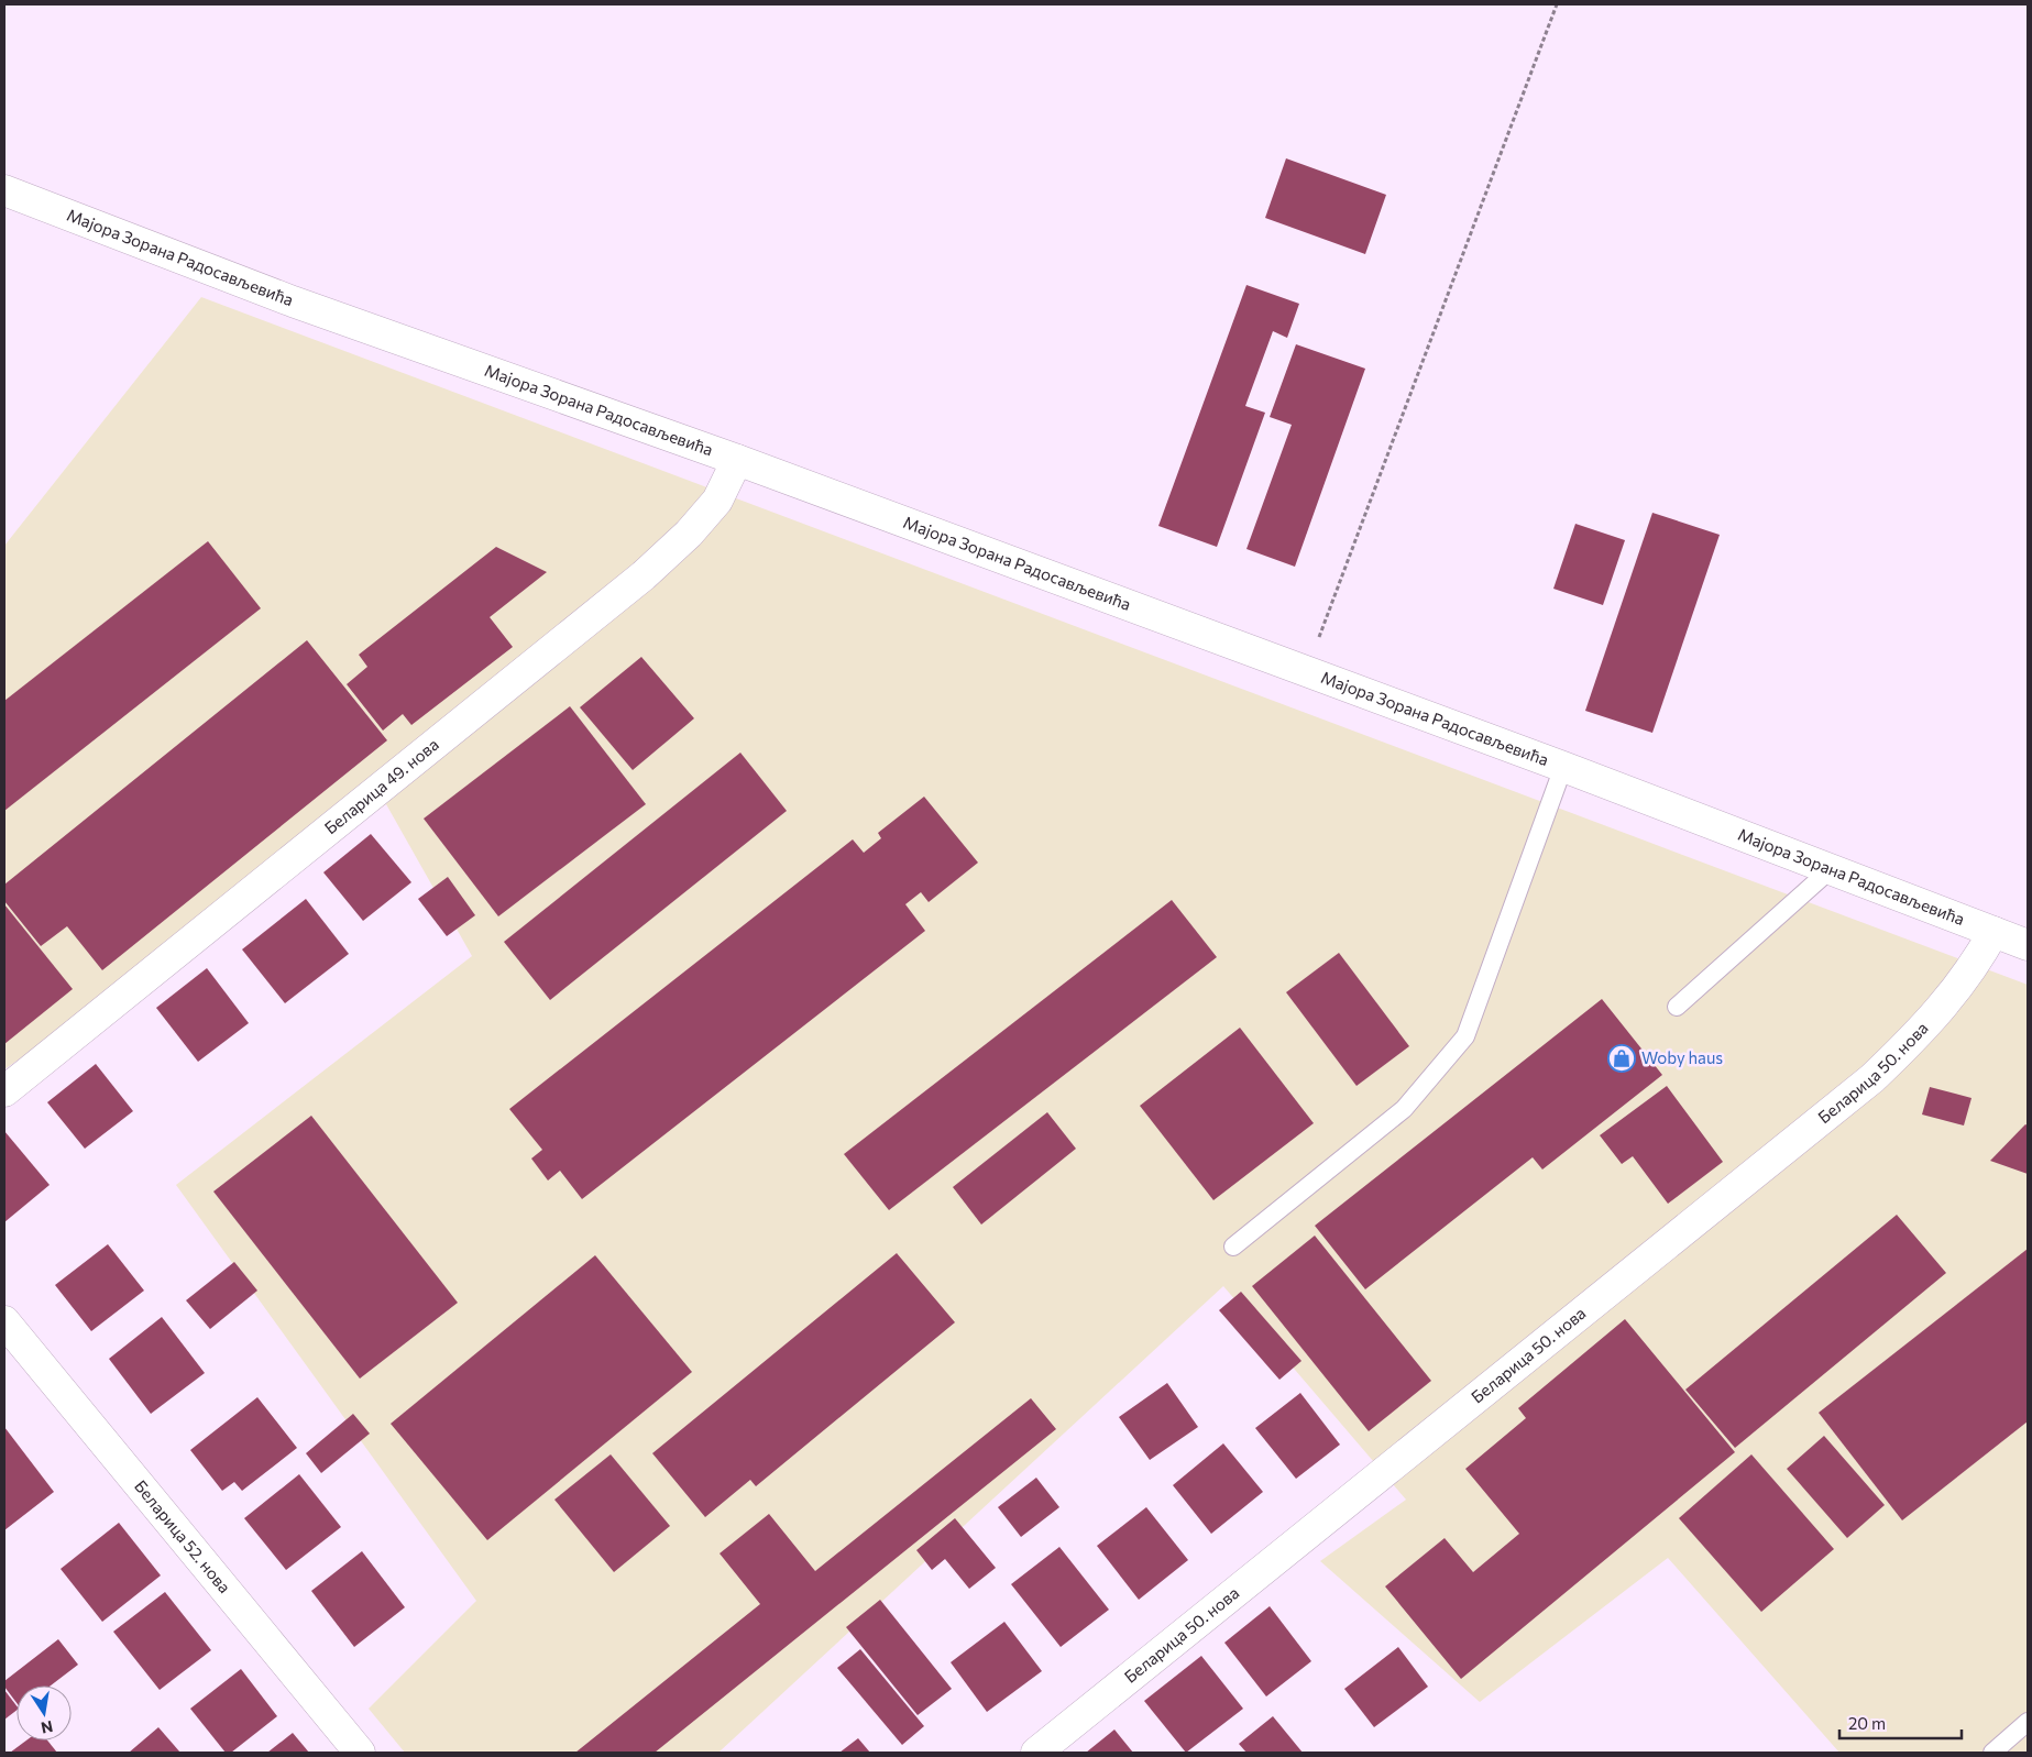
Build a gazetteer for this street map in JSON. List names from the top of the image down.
{
  "streets": {
    "street": [
      "Мајора Зорана Радосављевића",
      "Беларица 49. нова",
      "Беларица 50. нова",
      "Беларица 52. нова"
    ]
  },
  "crossings": [
    ["Мајора Зорана Радосављевића", "Беларица 49. нова"],
    ["Мајора Зорана Радосављевића", "Беларица 50. нова"]
  ],
  "places": {
    "shop": ["Woby haus"]
  },
  "scale_bar": "20 m",
  "north": "bottom"
}
